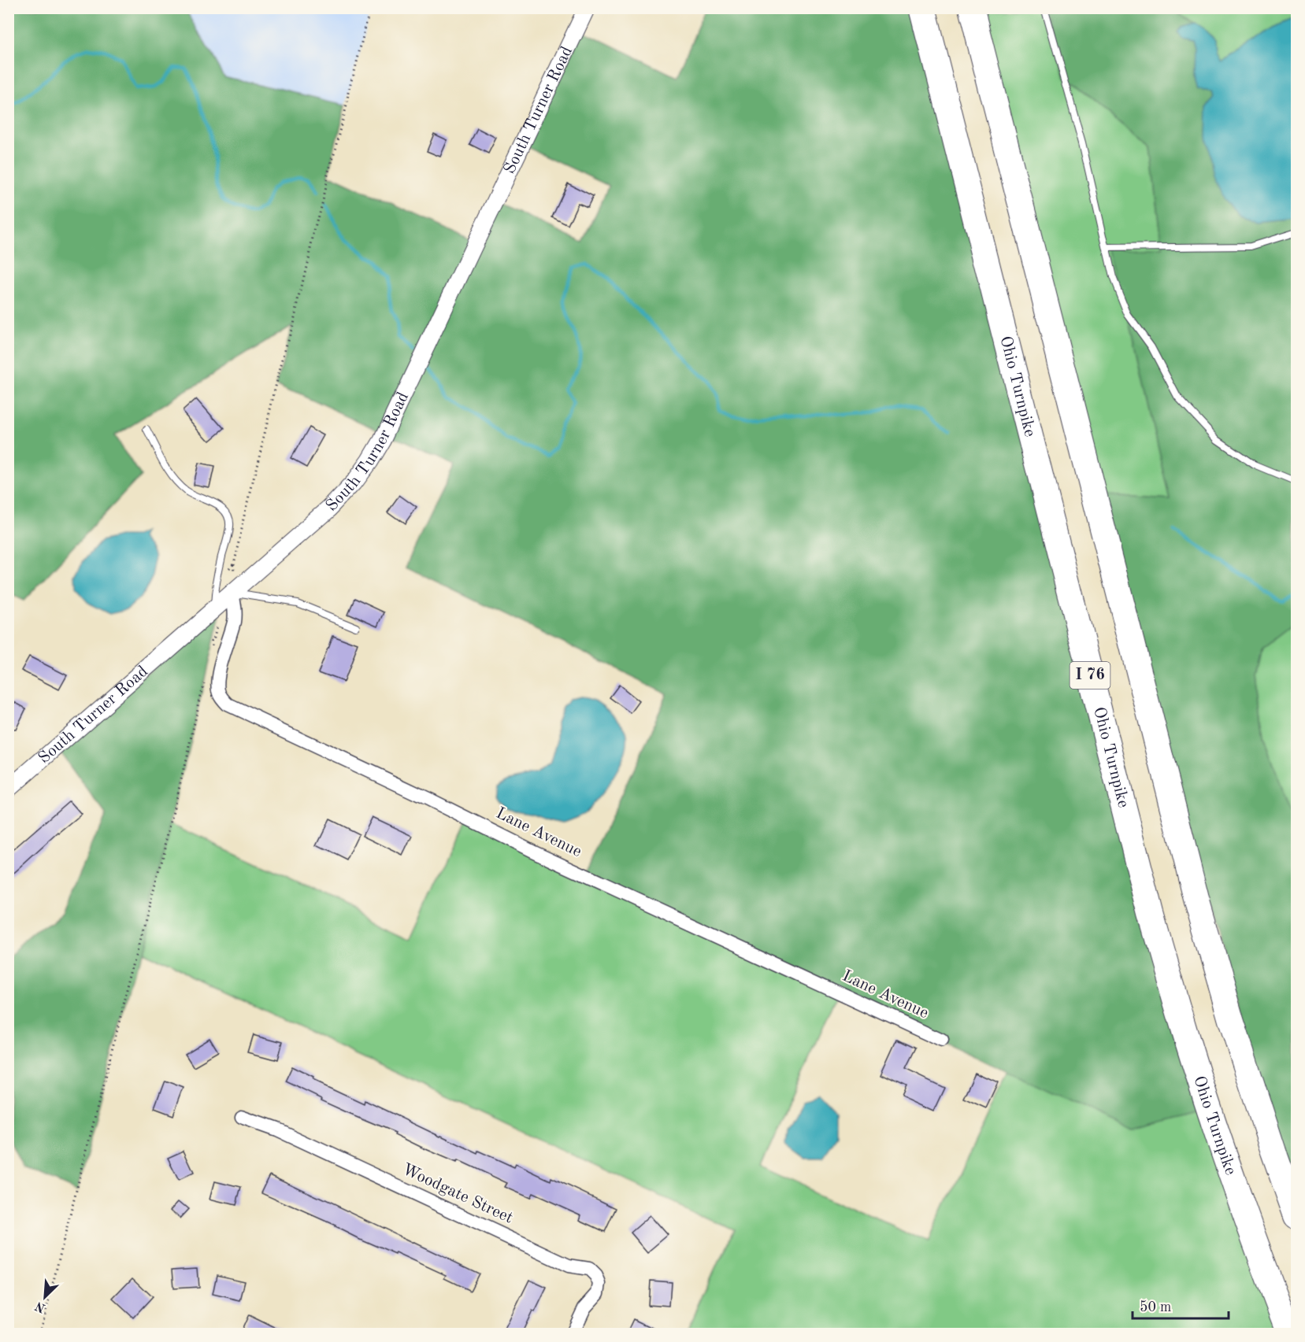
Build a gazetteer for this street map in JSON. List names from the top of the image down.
{
  "streets": {
    "highway": ["Ohio Turnpike", "I 76"],
    "street": ["South Turner Road", "Lane Avenue", "Woodgate Street"]
  },
  "crossings": [
    ["South Turner Road", "Lane Avenue"]
  ],
  "scale_bar": "50 m",
  "north": "bottom left"
}
